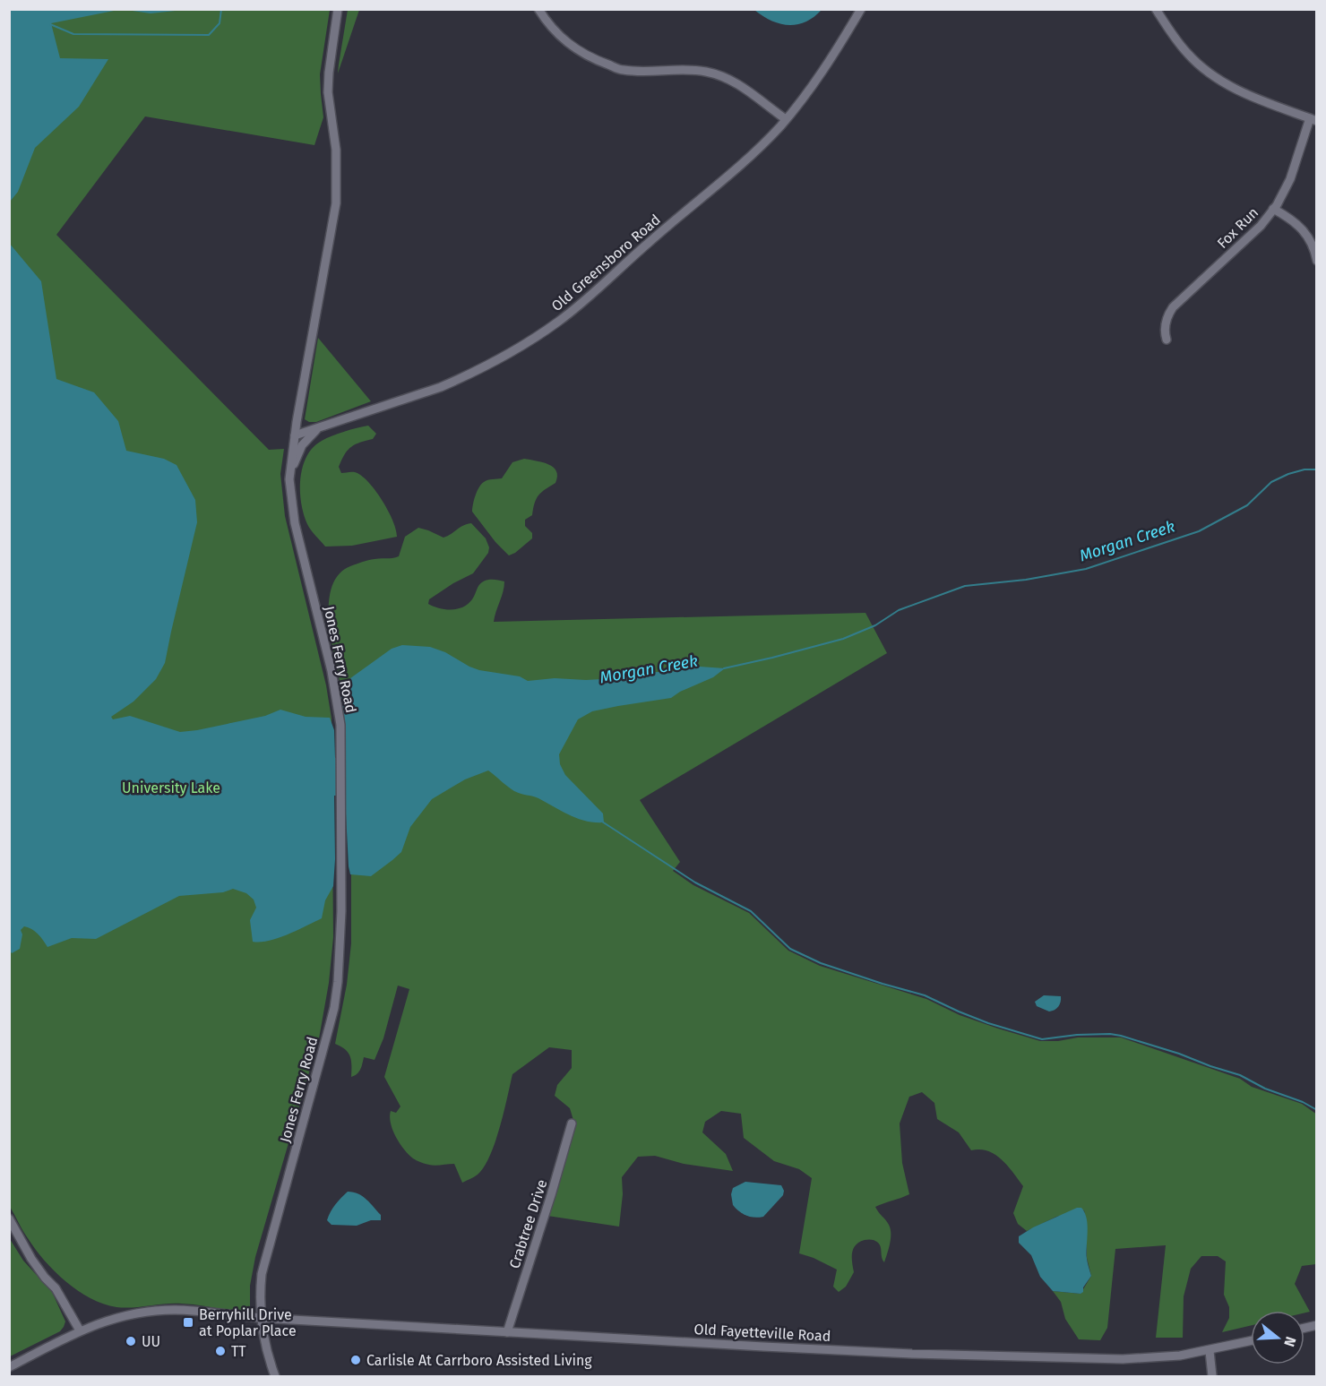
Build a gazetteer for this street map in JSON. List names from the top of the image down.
{
  "streets": {
    "street": [
      "Fox Run",
      "Old Greensboro Road",
      "Jones Ferry Road",
      "Crabtree Drive",
      "Old Fayetteville Road"
    ]
  },
  "crossings": [
    ["Old Greensboro Road", "Jones Ferry Road"],
    ["Jones Ferry Road", "Old Fayetteville Road"],
    ["Crabtree Drive", "Old Fayetteville Road"]
  ],
  "water": ["Morgan Creek"],
  "parks": ["University Lake"],
  "places": {
    "transit": ["Berryhill Drive at Poplar Place"],
    "other": ["UU", "TT", "Carlisle At Carrboro Assisted Living"]
  },
  "north": "right"
}
